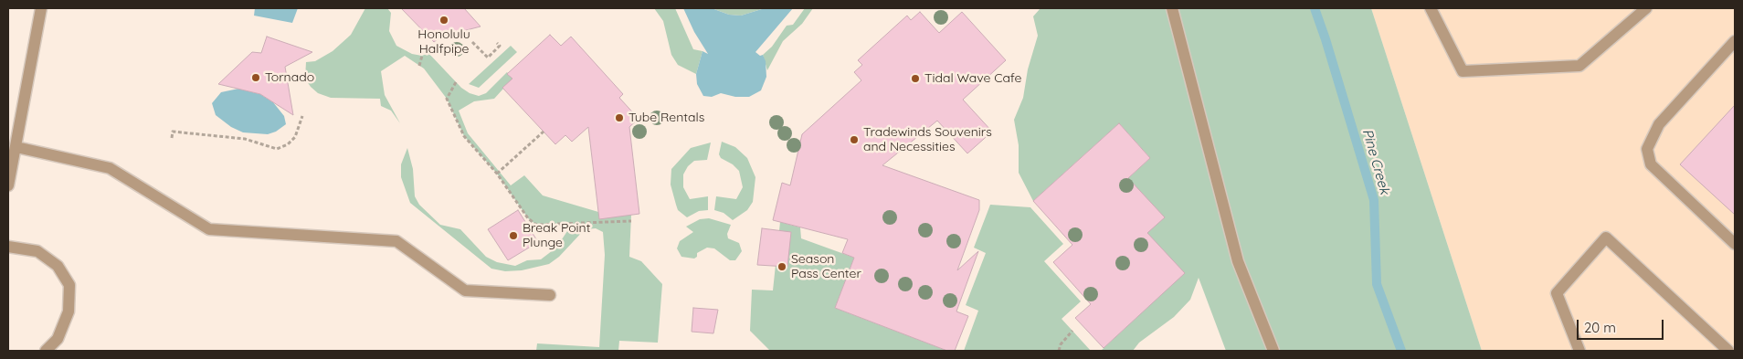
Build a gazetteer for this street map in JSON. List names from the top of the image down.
{
  "water": ["Pine Creek"],
  "places": [
    "Honolulu Halfpipe",
    "Tornado",
    "Tidal Wave Cafe",
    "Tube Rentals",
    "Tradewinds Souvenirs and Necessities",
    "Break Point Plunge",
    "Season Pass Center"
  ],
  "scale_bar": "20 m"
}
